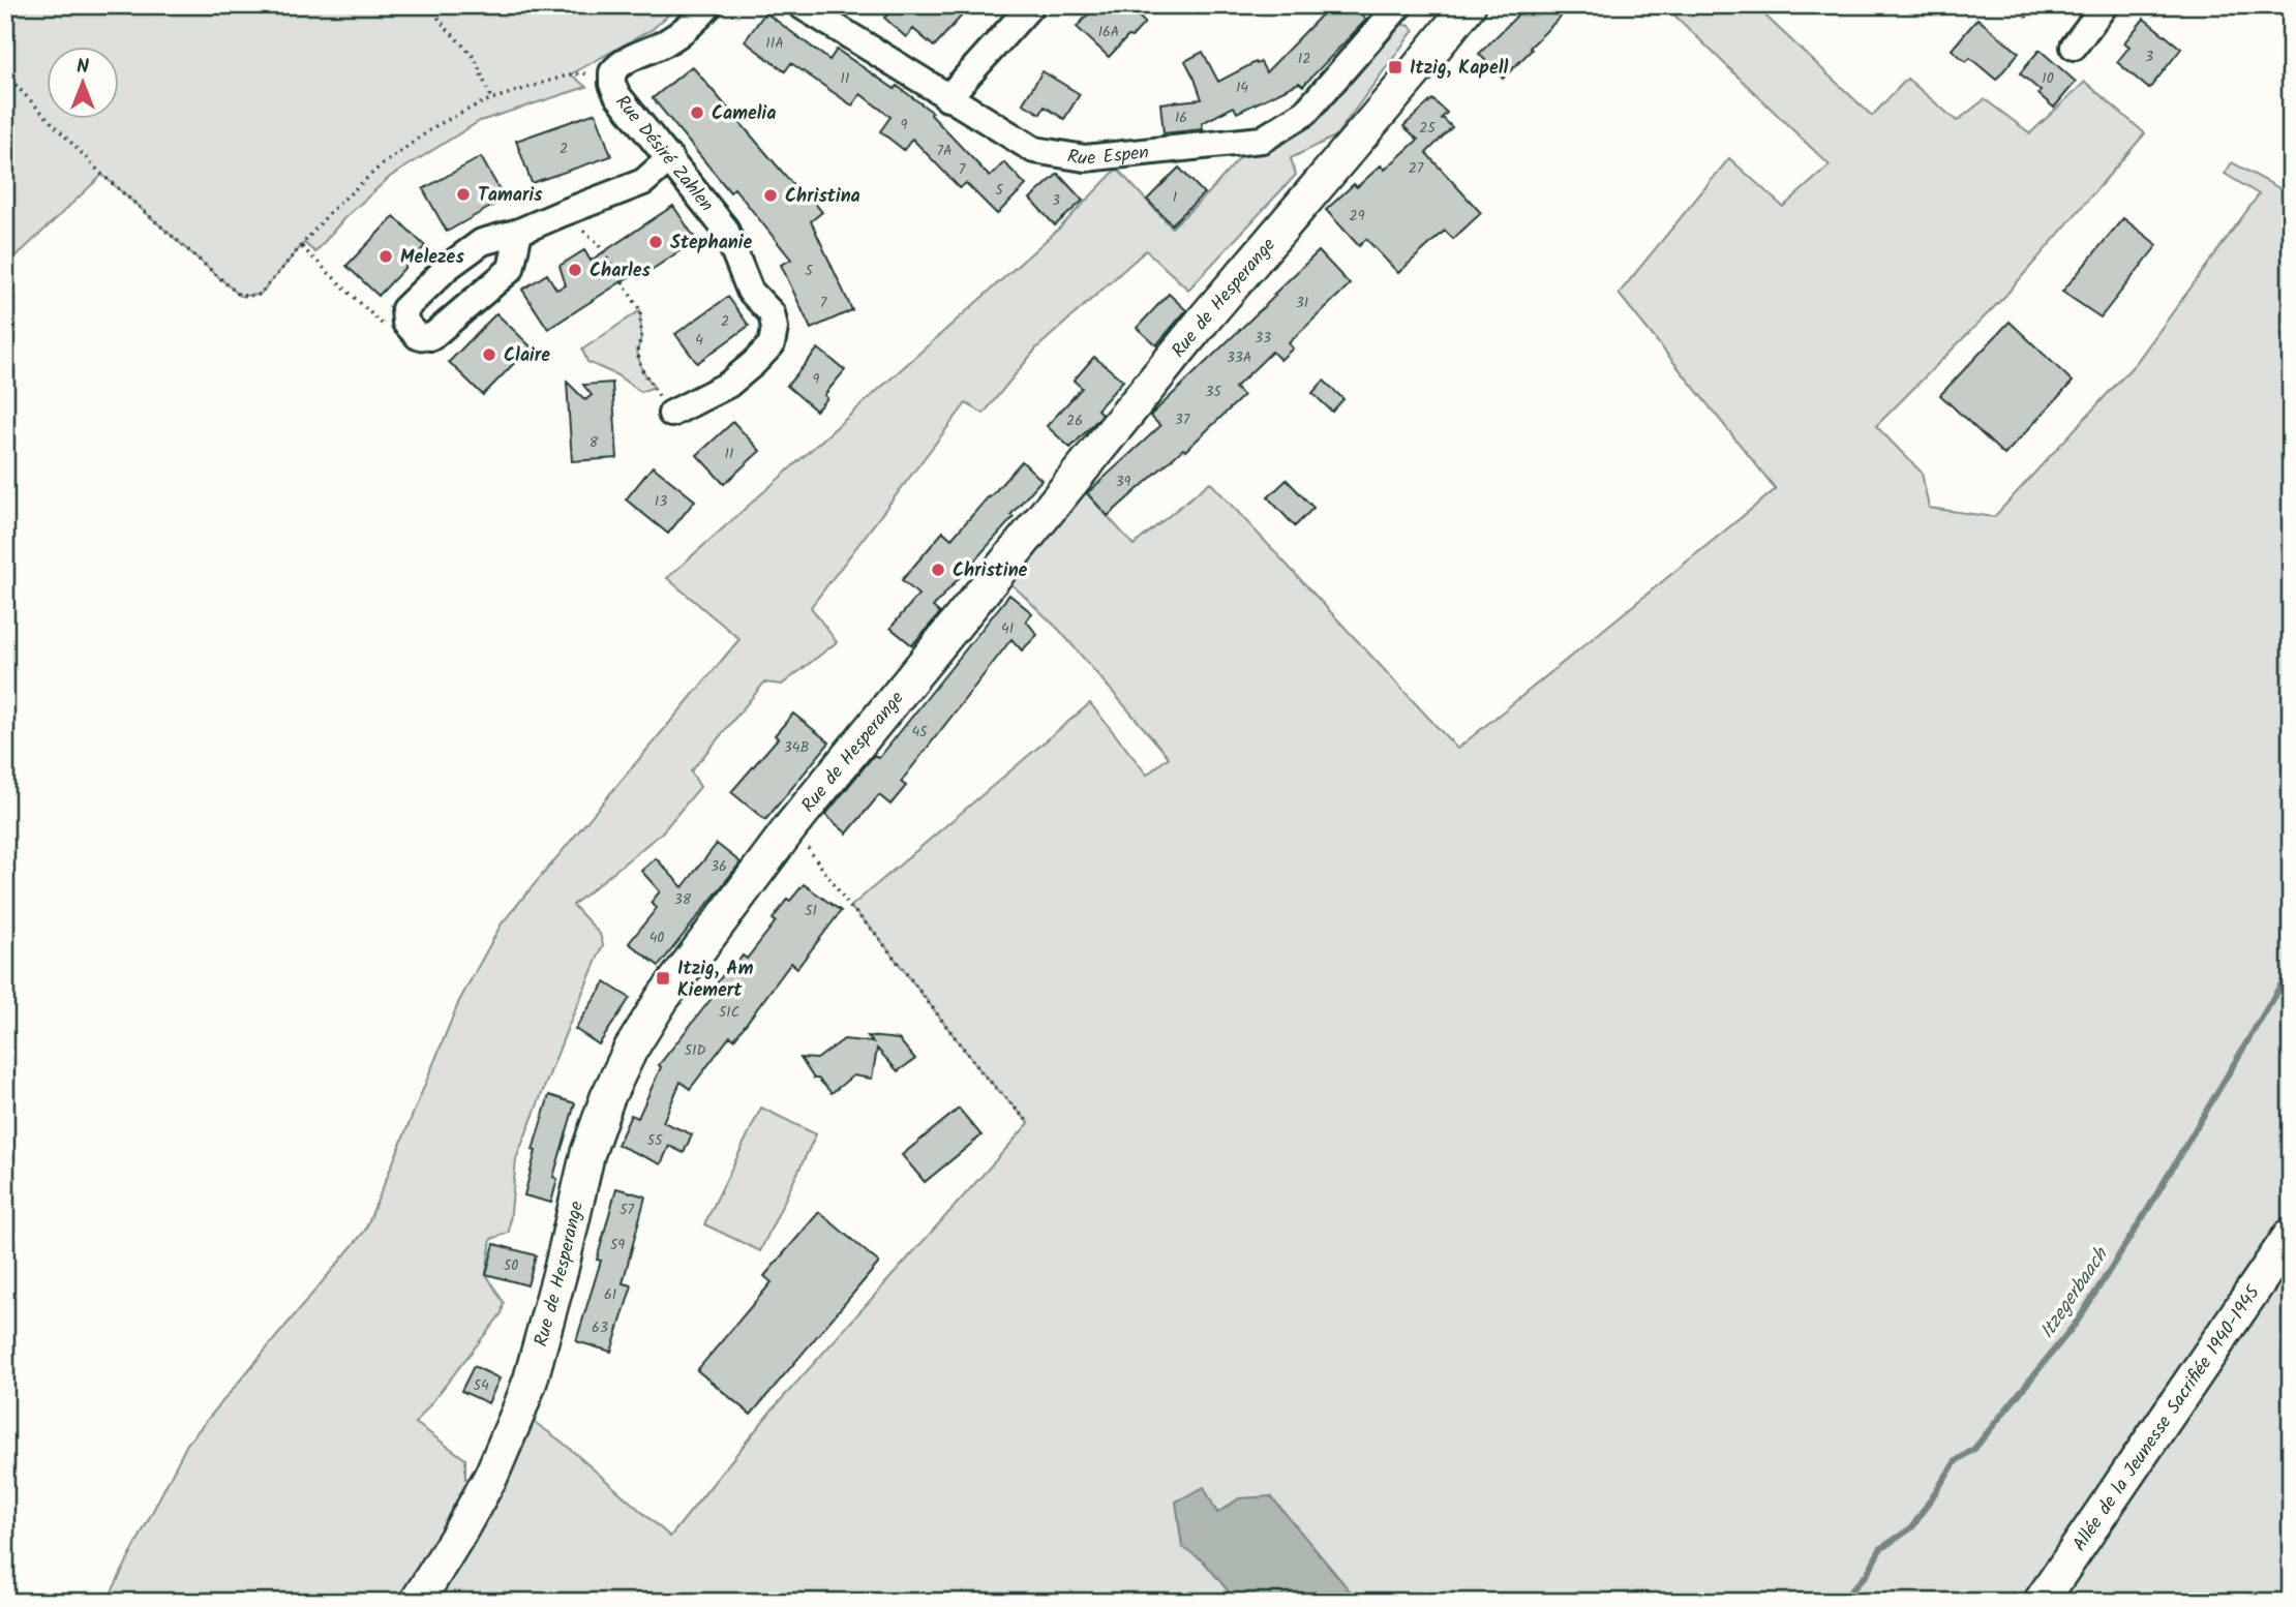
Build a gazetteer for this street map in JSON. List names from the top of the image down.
{
  "streets": {
    "main road": ["Rue de Hesperange", "Allée de la Jeunesse Sacrifiée 1940-1945"],
    "street": ["Rue Espen", "Rue Désiré Zahlen"]
  },
  "water": ["Itzegerbaach"],
  "places": {
    "transit": ["Itzig, Kapell", "Itzig, Am Kiemert"],
    "other": [
      "Camelia",
      "Tamaris",
      "Christina",
      "Stephanie",
      "Melezes",
      "Charles",
      "Claire",
      "Christine"
    ]
  },
  "house_numbers": [
    "16A",
    "11A",
    "3",
    "12",
    "11",
    "10",
    "14",
    "16",
    "9",
    "25",
    "2",
    "7A",
    "27",
    "7",
    "5",
    "1",
    "3",
    "29",
    "5",
    "7",
    "31",
    "2",
    "33",
    "4",
    "33A",
    "9",
    "35",
    "37",
    "26",
    "8",
    "11",
    "39",
    "13",
    "41",
    "45",
    "34B",
    "36",
    "38",
    "51",
    "40",
    "51C",
    "51D",
    "55",
    "57",
    "59",
    "50",
    "61",
    "63",
    "54"
  ],
  "north": "top"
}
